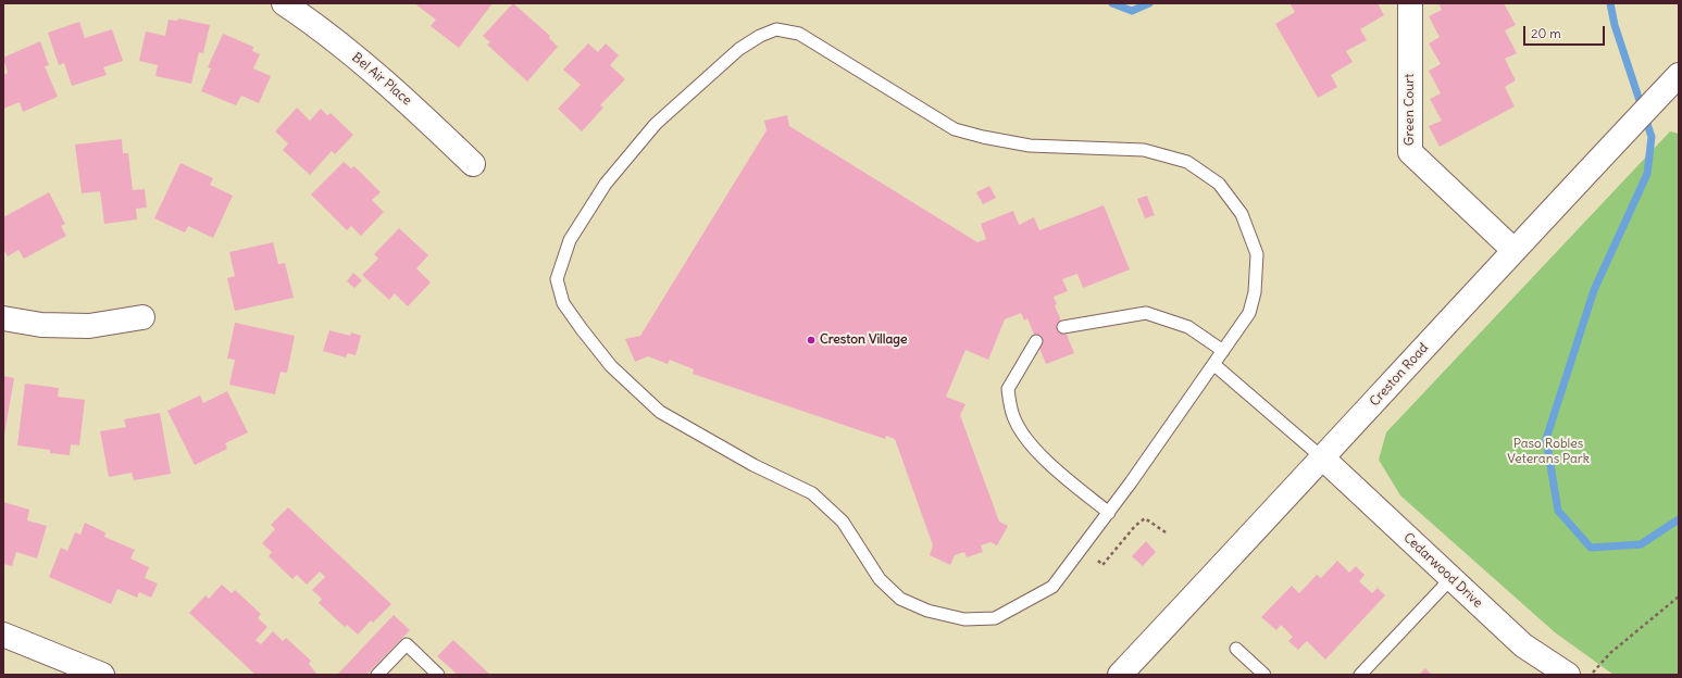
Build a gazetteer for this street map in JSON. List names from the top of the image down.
{
  "streets": {
    "street": [
      "Bel Air Place",
      "Green Court",
      "Creston Road",
      "Cedarwood Drive"
    ]
  },
  "crossings": [
    ["Green Court", "Creston Road"],
    ["Creston Road", "Cedarwood Drive"]
  ],
  "parks": ["Paso Robles Veterans Park"],
  "places": ["Creston Village"],
  "scale_bar": "20 m"
}
